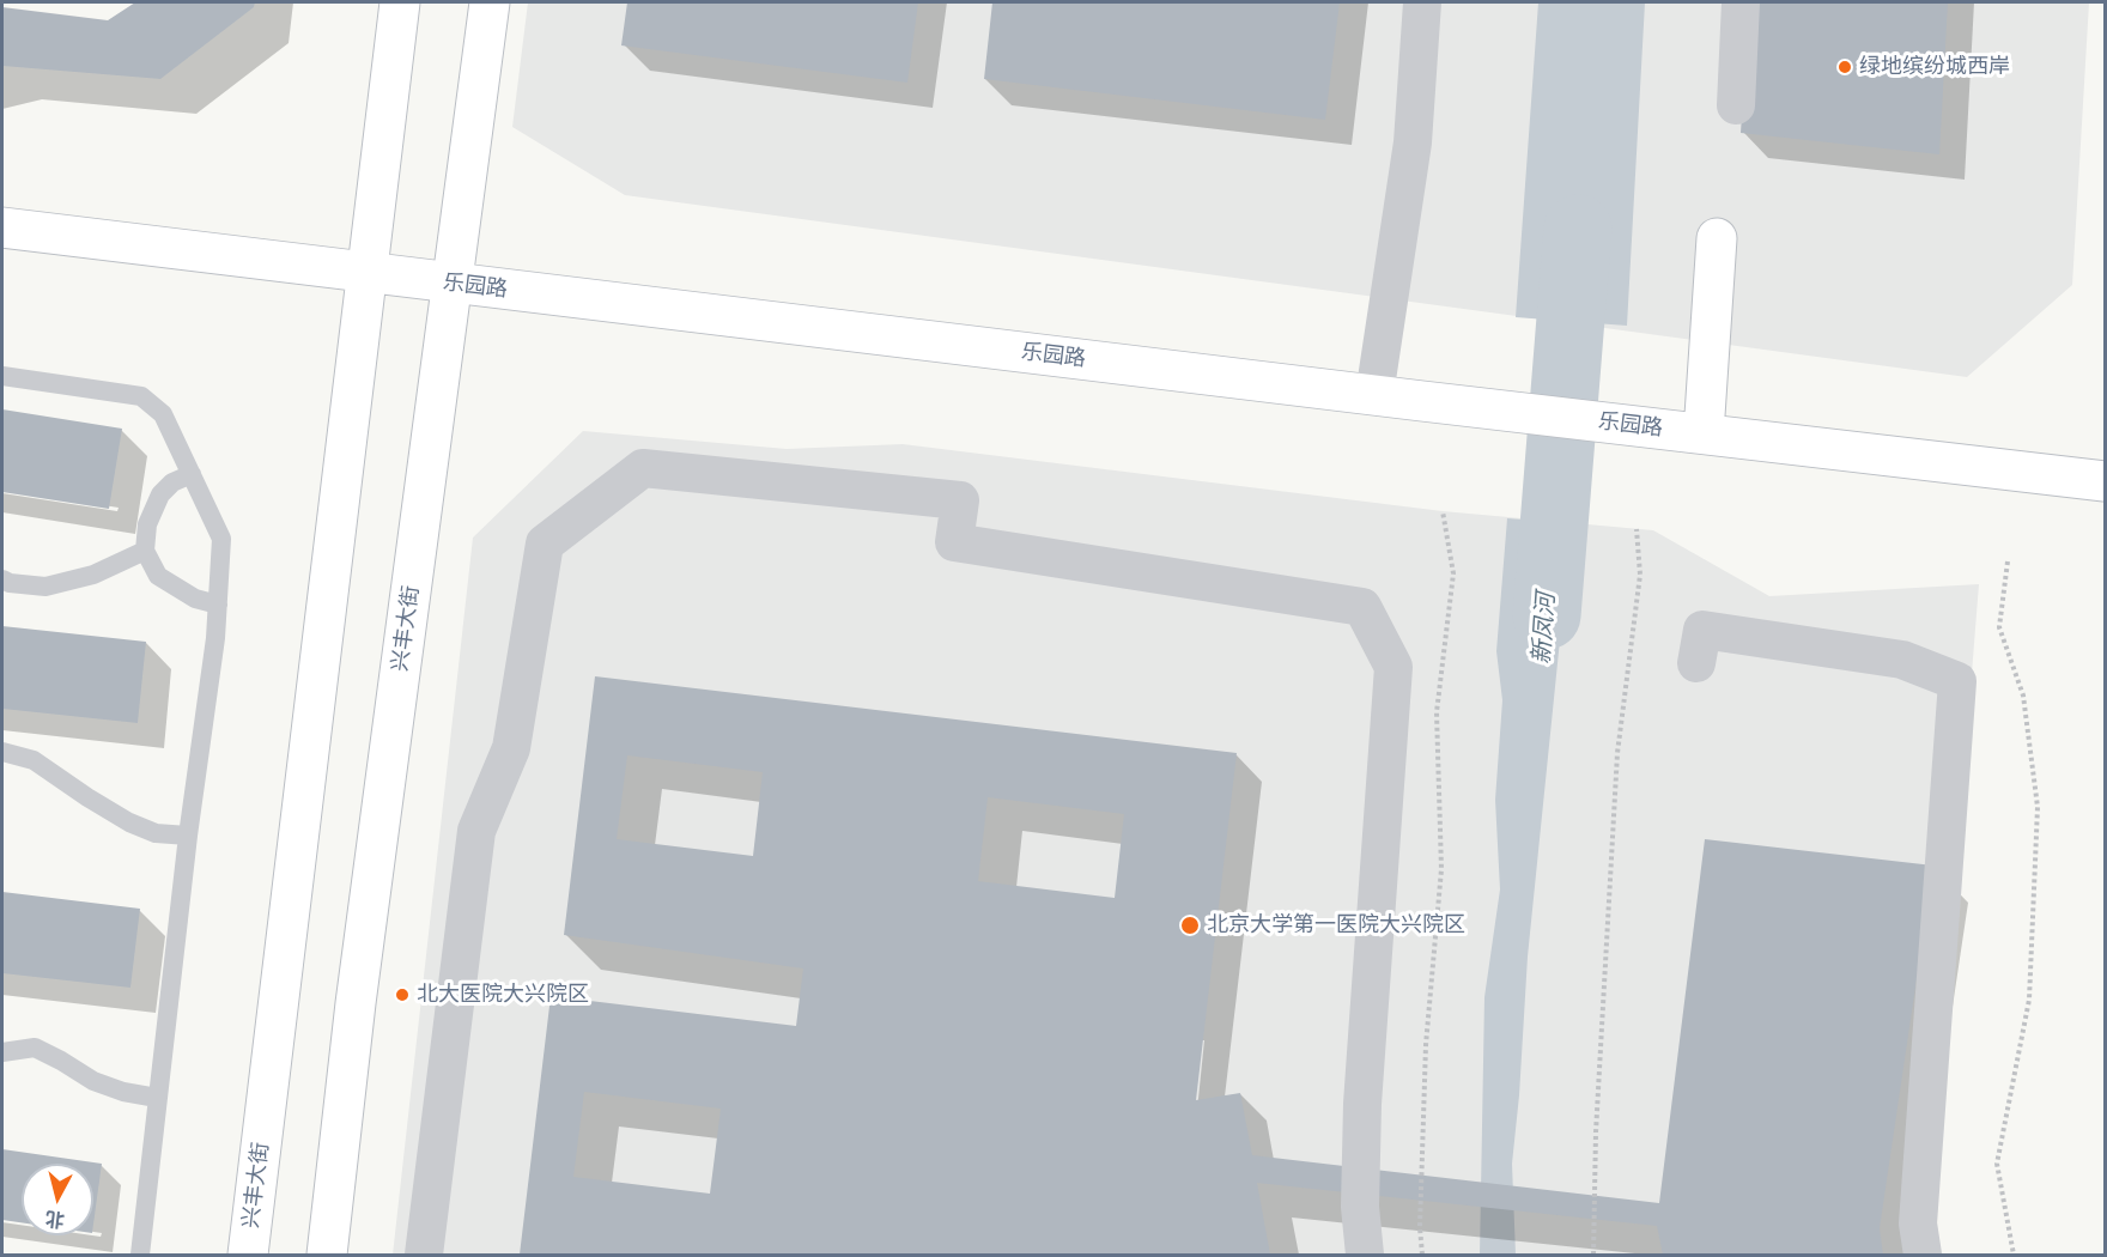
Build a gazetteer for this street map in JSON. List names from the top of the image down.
{
  "streets": {
    "main road": ["乐园路", "兴丰大街"]
  },
  "crossings": [
    ["乐园路", "兴丰大街"]
  ],
  "water": ["新凤河"],
  "places": ["绿地缤纷城西岸", "北京大学第一医院大兴院区", "北大医院大兴院区"],
  "north": "bottom"
}
